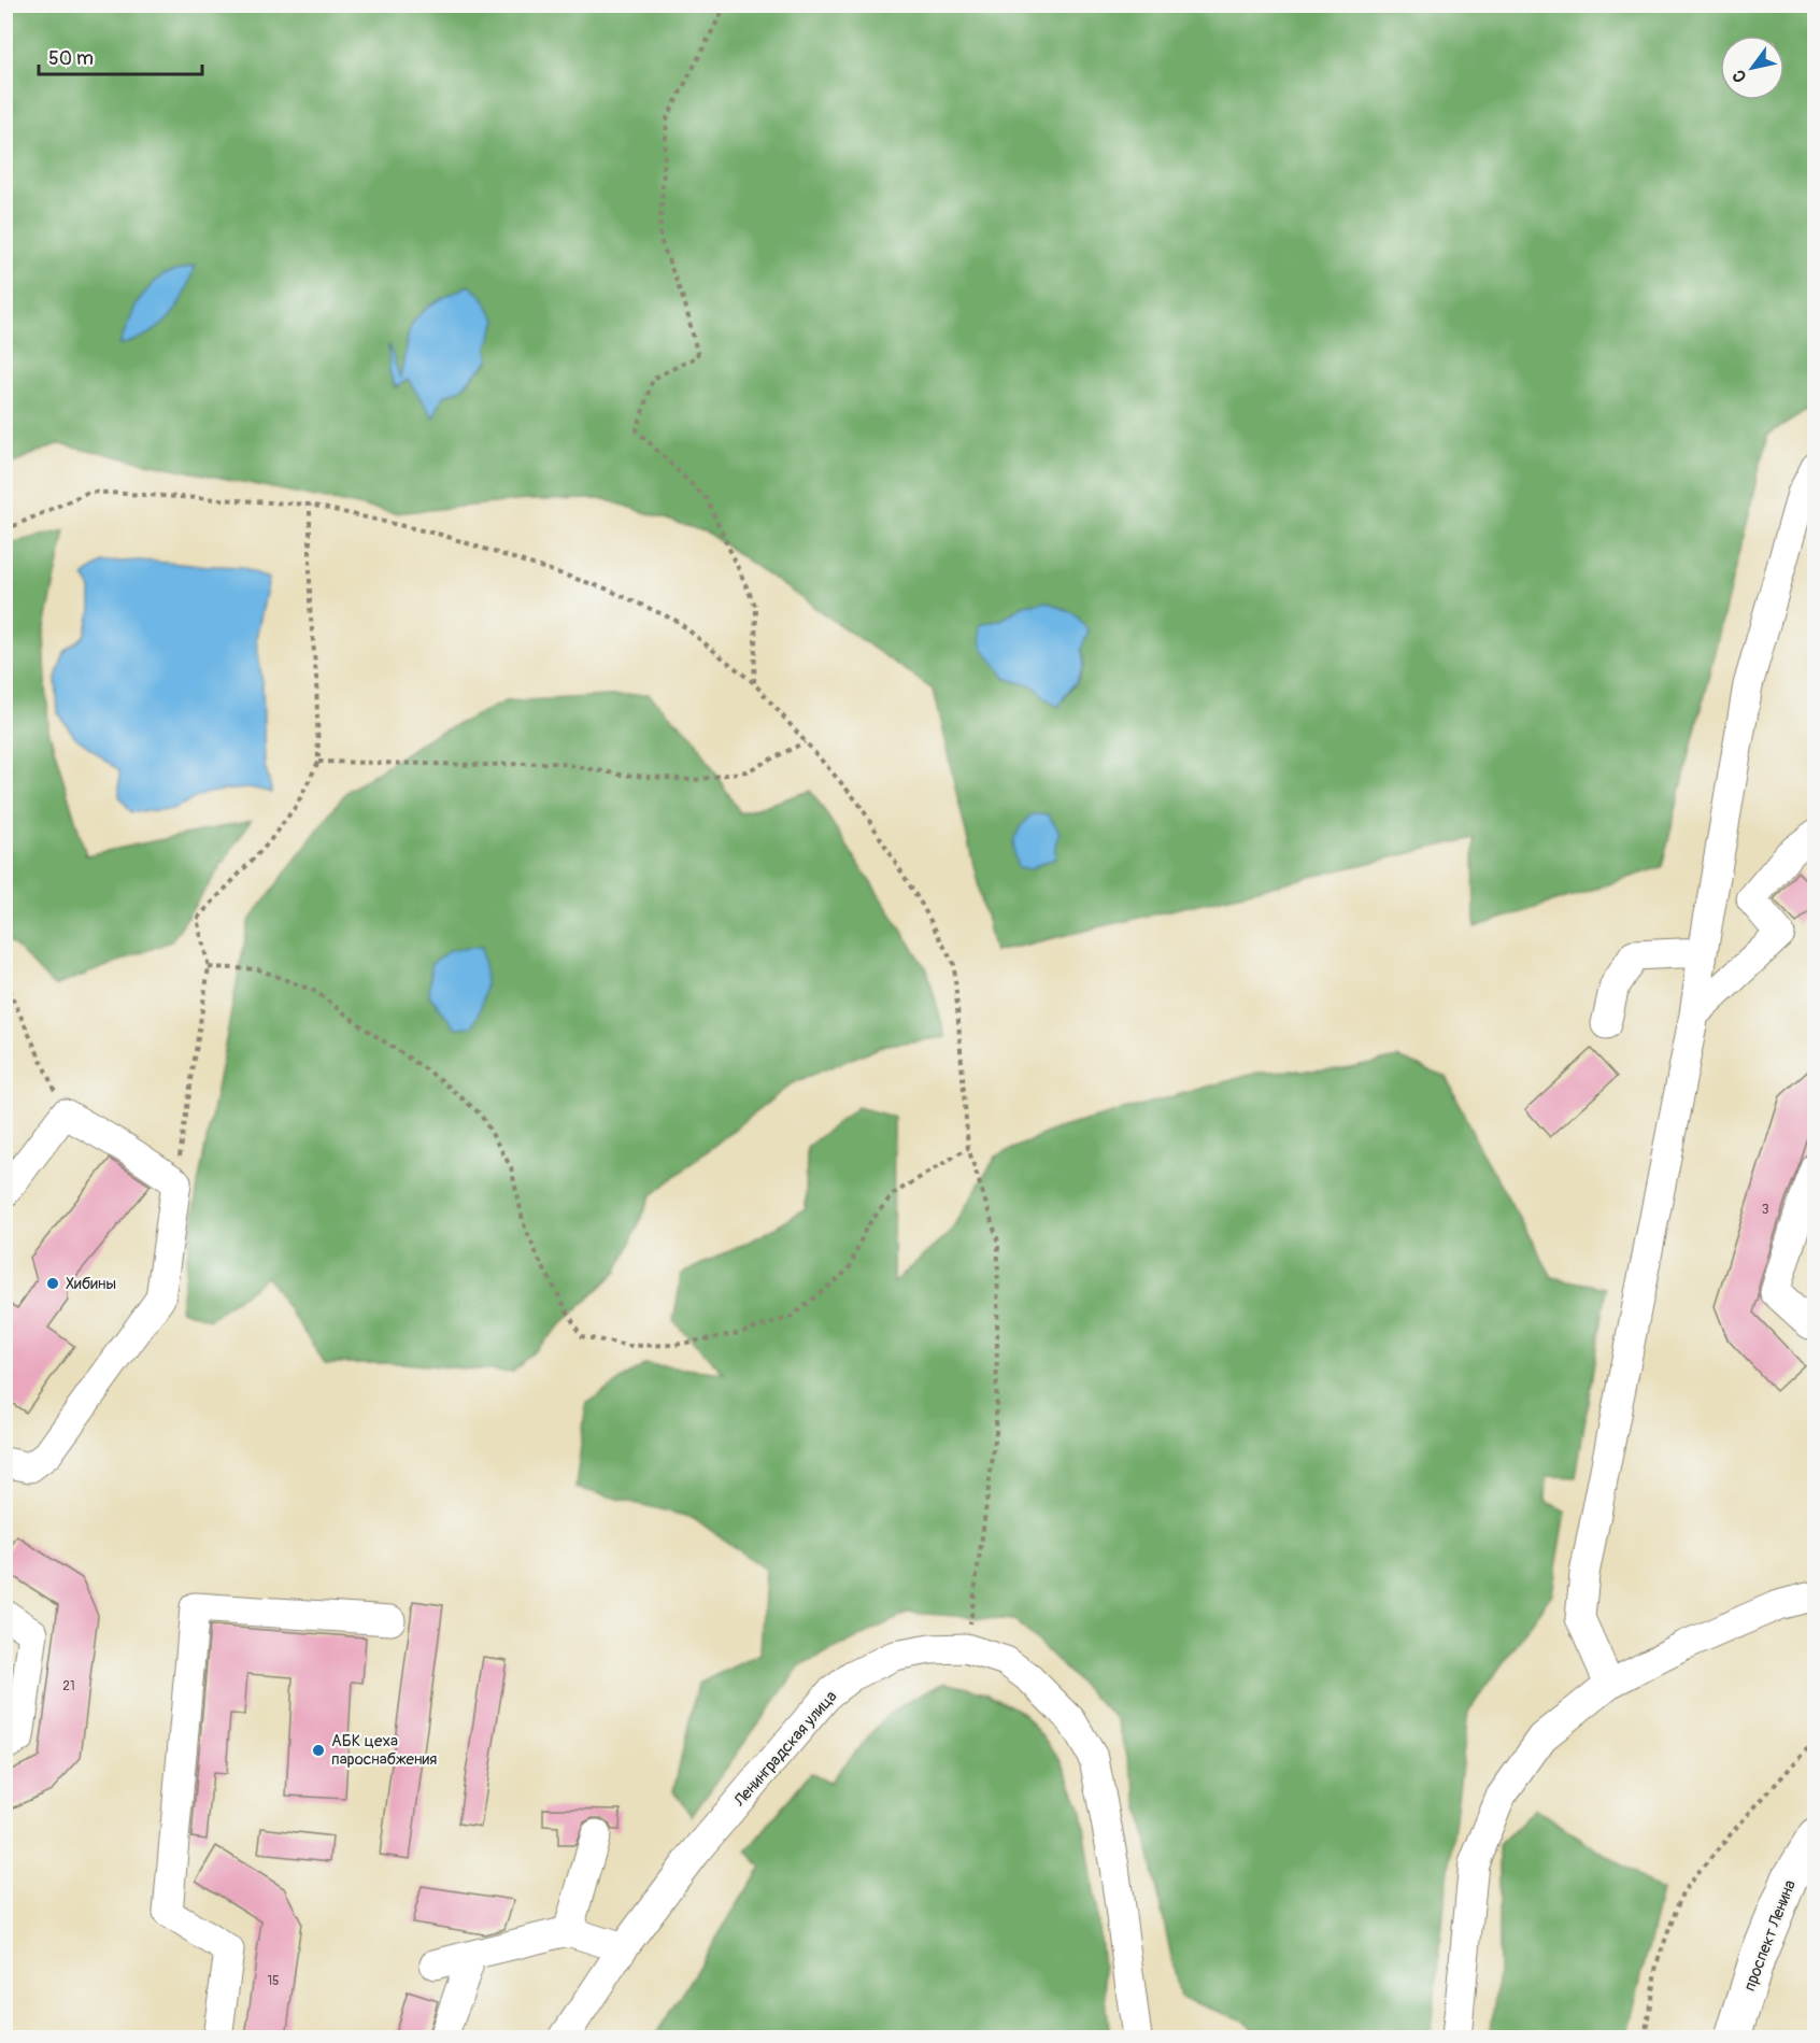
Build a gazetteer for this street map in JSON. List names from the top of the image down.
{
  "streets": {
    "main road": ["проспект Ленина"],
    "street": ["Ленинградская улица"]
  },
  "places": ["Хибины", "АБК цеха пароснабжения"],
  "house_numbers": ["3", "21", "15"],
  "scale_bar": "50 m",
  "north": "bottom left"
}
